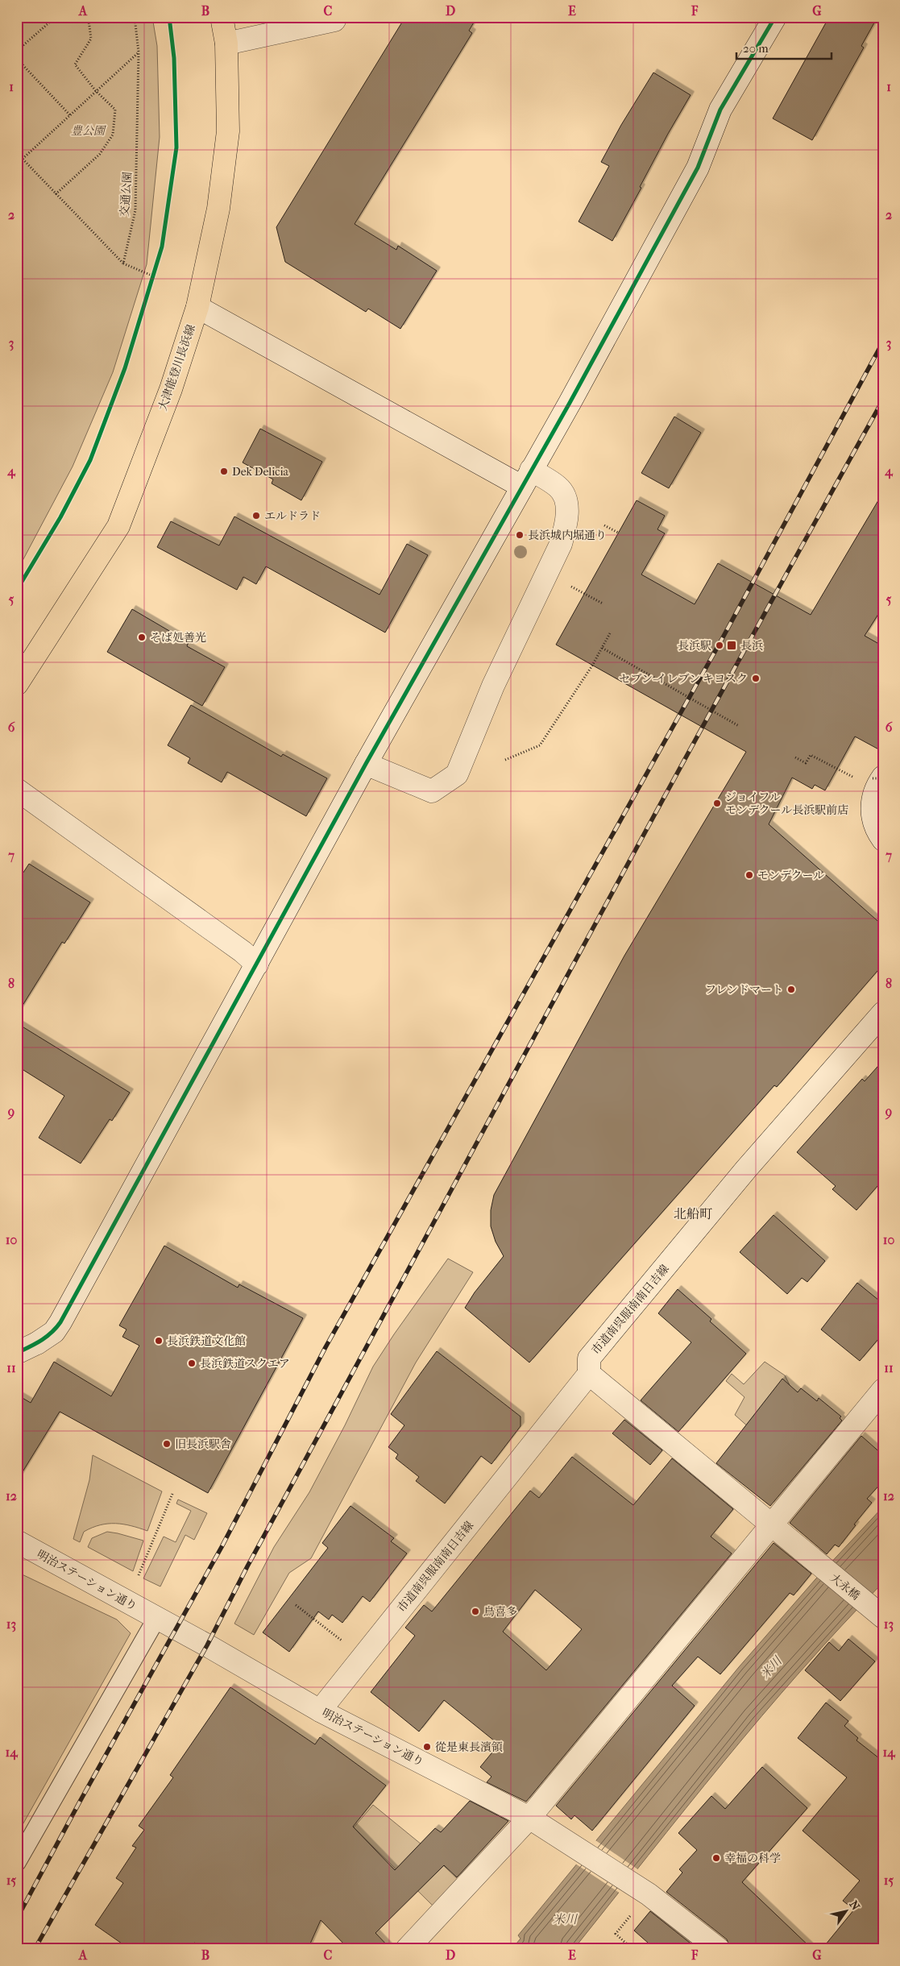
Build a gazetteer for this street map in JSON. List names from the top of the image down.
{
  "streets": {
    "main road": ["大津能登川長浜線"],
    "street": ["市道南呉服南南日吉線", "明治ステーション通り", "大永橋"],
    "path": ["交通公園"]
  },
  "crossings": [
    ["市道南呉服南南日吉線", "明治ステーション通り"],
    ["市道南呉服南南日吉線", "大永橋"]
  ],
  "districts": ["北船町"],
  "water": ["米川"],
  "parks": ["豊公園"],
  "places": {
    "other": [
      "Dek Delicia",
      "エルドラド",
      "長浜城内堀通り",
      "そば処善光",
      "長浜駅",
      "セブン-イレブン キヨスク",
      "ジョイフル モンデクール長浜駅前店",
      "モンデクール",
      "フレンドマート",
      "長浜鉄道文化館",
      "長浜鉄道スクエア",
      "旧長浜駅舎",
      "鳥喜多",
      "從是東長濱領",
      "幸福の科学"
    ],
    "transit": ["長浜"]
  },
  "scale_bar": "20 m",
  "north": "top right",
  "grid": {
    "columns": [
      "A",
      "B",
      "C",
      "D",
      "E",
      "F",
      "G"
    ],
    "rows": [
      "1",
      "2",
      "3",
      "4",
      "5",
      "6",
      "7",
      "8",
      "9",
      "10",
      "11",
      "12",
      "13",
      "14",
      "15"
    ]
  }
}
